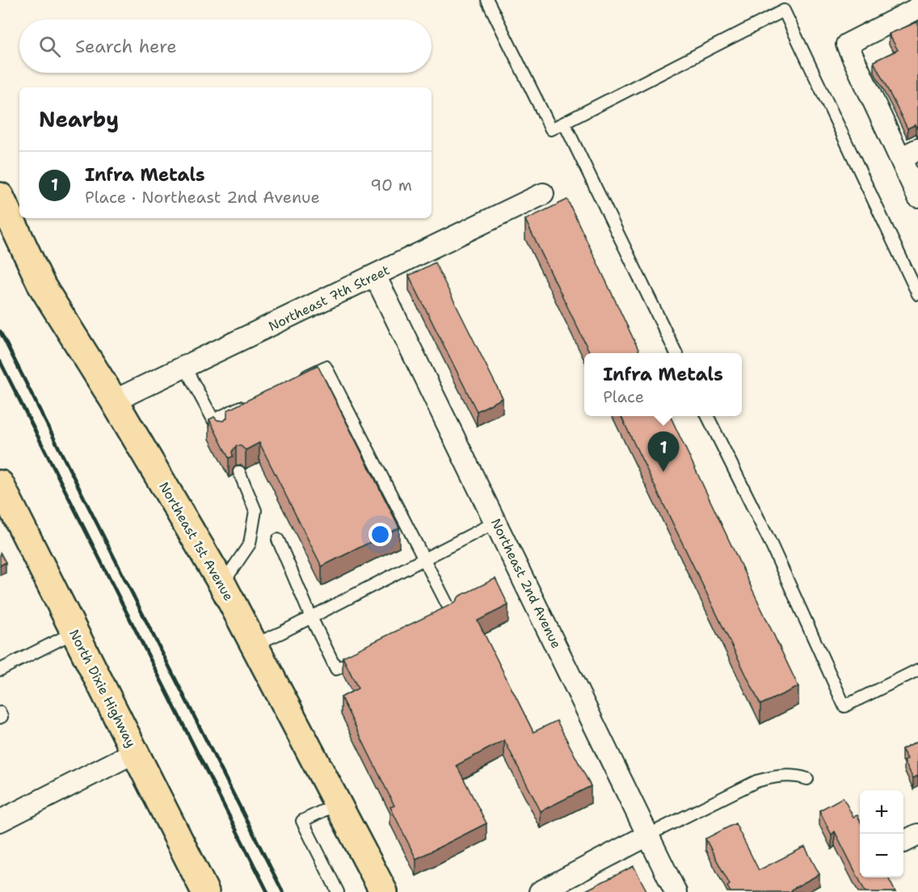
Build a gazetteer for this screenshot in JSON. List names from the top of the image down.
{
  "streets": {
    "main road": ["Northeast 1st Avenue", "North Dixie Highway"],
    "street": ["Northeast 7th Street", "Northeast 2nd Avenue"]
  },
  "crossings": [
    ["Northeast 7th Street", "Northeast 1st Avenue"],
    ["Northeast 7th Street", "Northeast 2nd Avenue"]
  ],
  "page": {
    "search": "Search here",
    "heading": "Nearby",
    "list": [
      {
        "mark": "1",
        "name": "Infra Metals",
        "note": "Place · Northeast 2nd Avenue",
        "value": "90 m"
      }
    ],
    "popup": ["Infra Metals", "Place"],
    "pins": "1",
    "map_buttons": ["+", "−"]
  }
}
